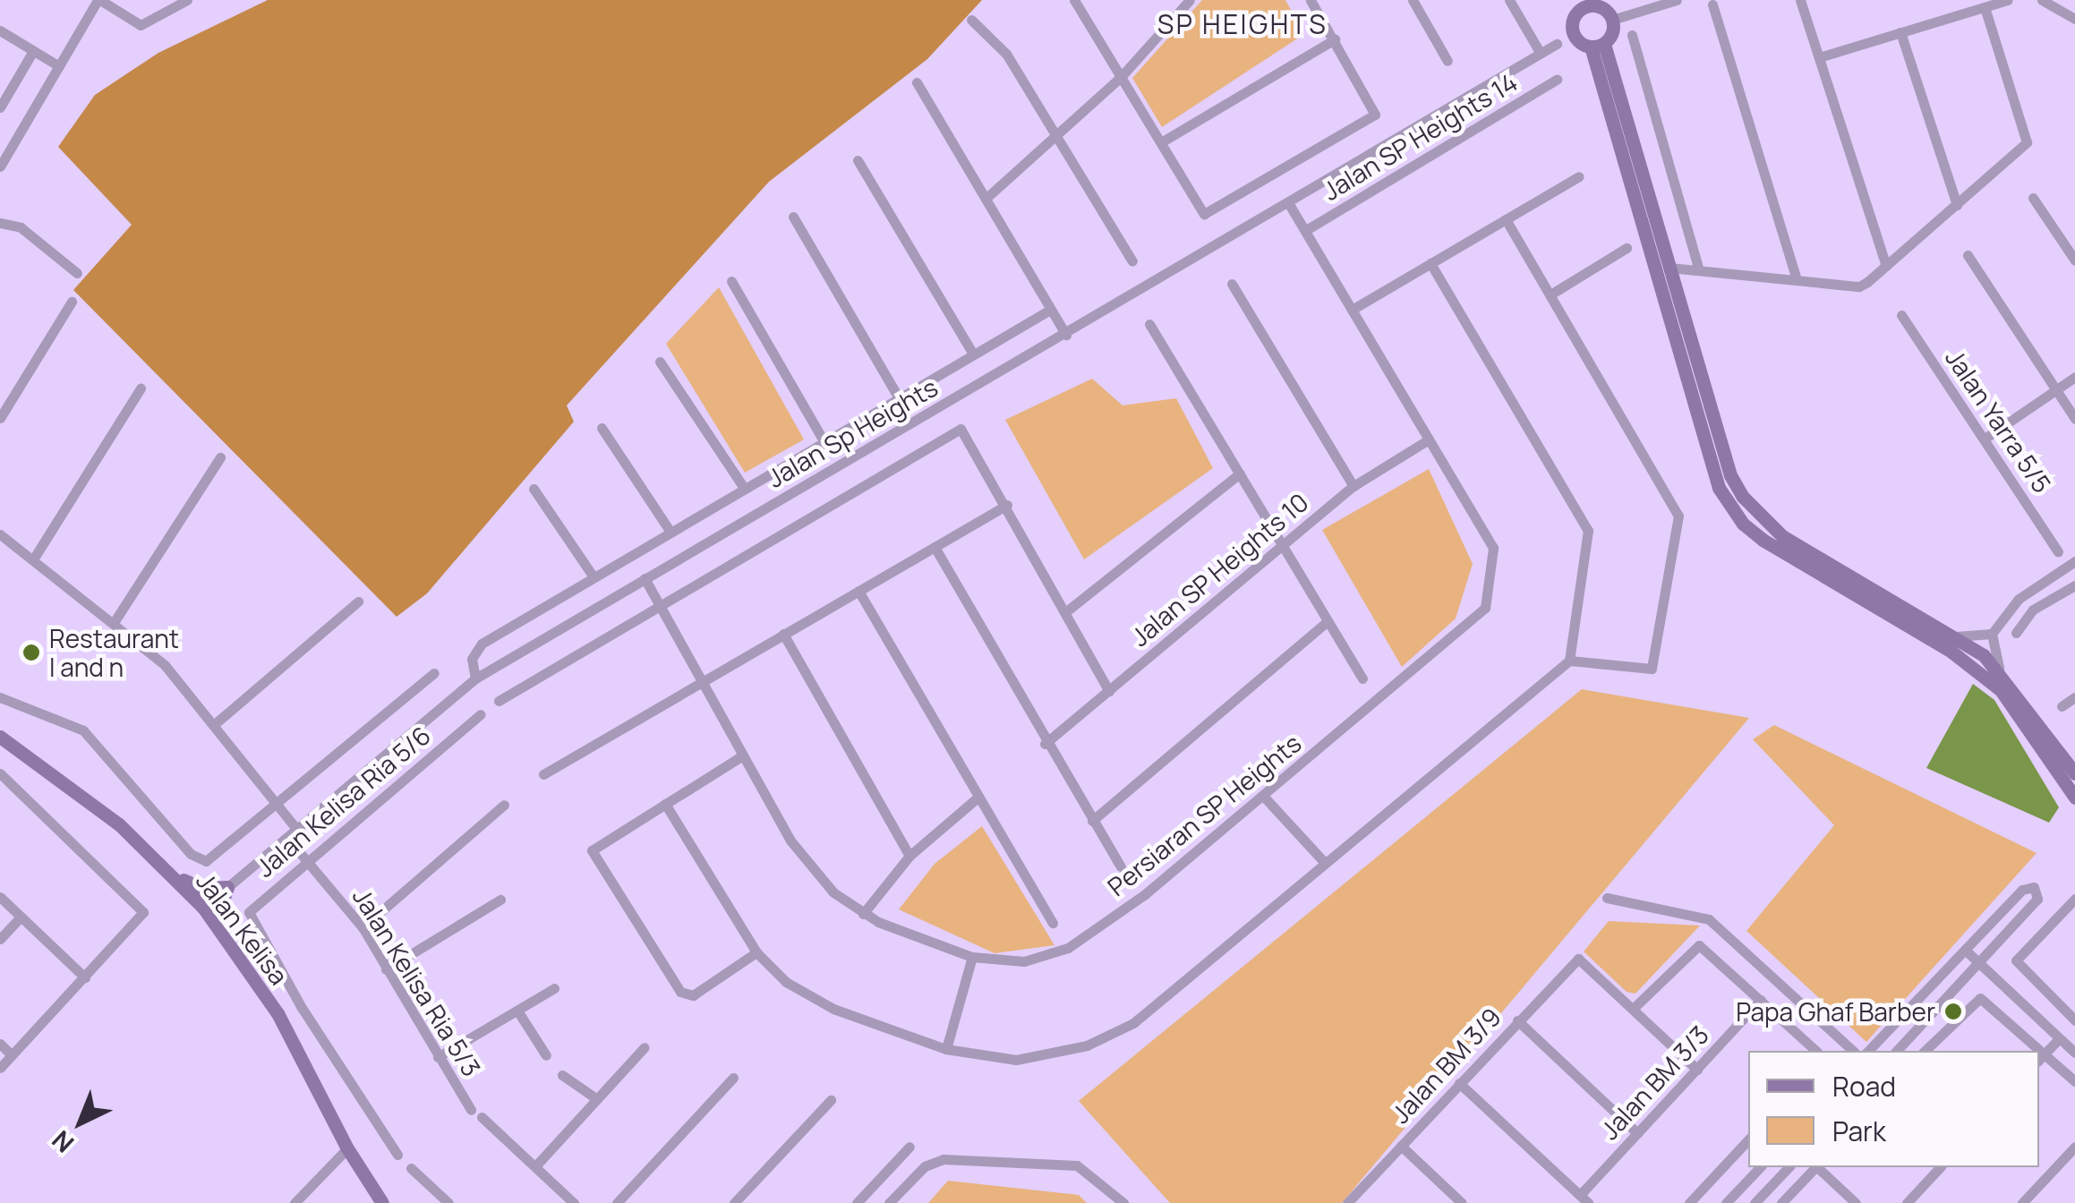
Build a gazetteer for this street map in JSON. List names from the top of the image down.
{
  "streets": {
    "street": [
      "Jalan SP Heights 14",
      "Jalan Yarra 5/5",
      "Jalan Sp Heights",
      "Jalan SP Heights 10",
      "Jalan Kelisa Ria 5/6",
      "Persiaran SP Heights",
      "Jalan Kelisa",
      "Jalan Kelisa Ria 5/3",
      "Jalan BM 3/9",
      "Jalan BM 3/3"
    ]
  },
  "crossings": [
    ["Jalan SP Heights 14", "Persiaran SP Heights"],
    ["Jalan Sp Heights", "Persiaran SP Heights"],
    ["Jalan Sp Heights", "Jalan Kelisa"],
    ["Jalan Sp Heights", "Jalan Kelisa Ria 5/3"],
    ["Jalan SP Heights 10", "Persiaran SP Heights"],
    ["Jalan Kelisa Ria 5/6", "Jalan Kelisa Ria 5/3"]
  ],
  "districts": ["SP HEIGHTS"],
  "places": ["Restaurant l and n", "Papa Ghaf Barber"],
  "legend": ["Road", "Park"],
  "north": "bottom left"
}
